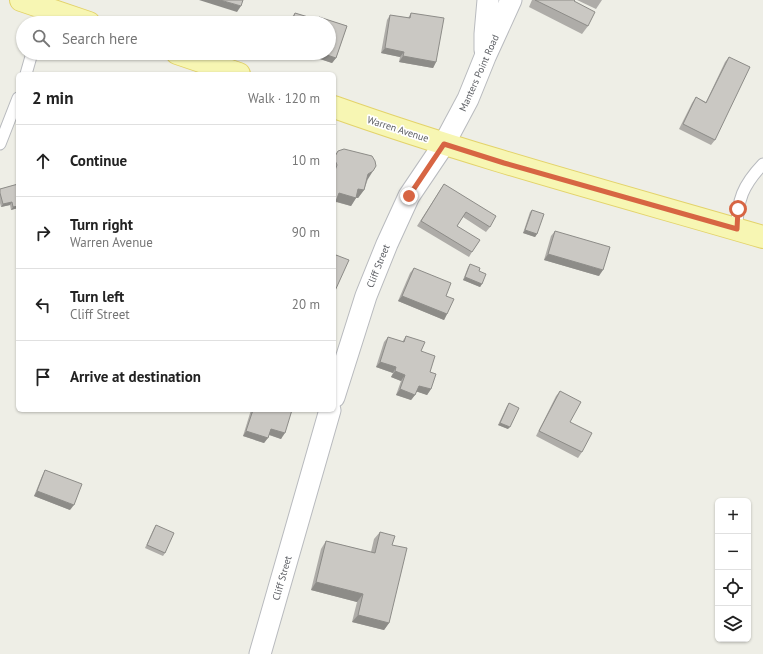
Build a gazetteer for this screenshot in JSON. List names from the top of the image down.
{
  "streets": {
    "main road": ["Warren Avenue"],
    "street": ["Manters Point Road", "Cliff Street"]
  },
  "crossings": [
    ["Manters Point Road", "Warren Avenue"],
    ["Manters Point Road", "Cliff Street"],
    ["Warren Avenue", "Cliff Street"]
  ],
  "page": {
    "search": "Search here",
    "heading": ["2 min", "Walk · 120 m"],
    "list": [
      ["Continue", "10 m"],
      ["Turn right", "Warren Avenue", "90 m"],
      ["Turn left", "Cliff Street", "20 m"],
      "Arrive at destination"
    ],
    "map_buttons": ["+", "−"]
  }
}
